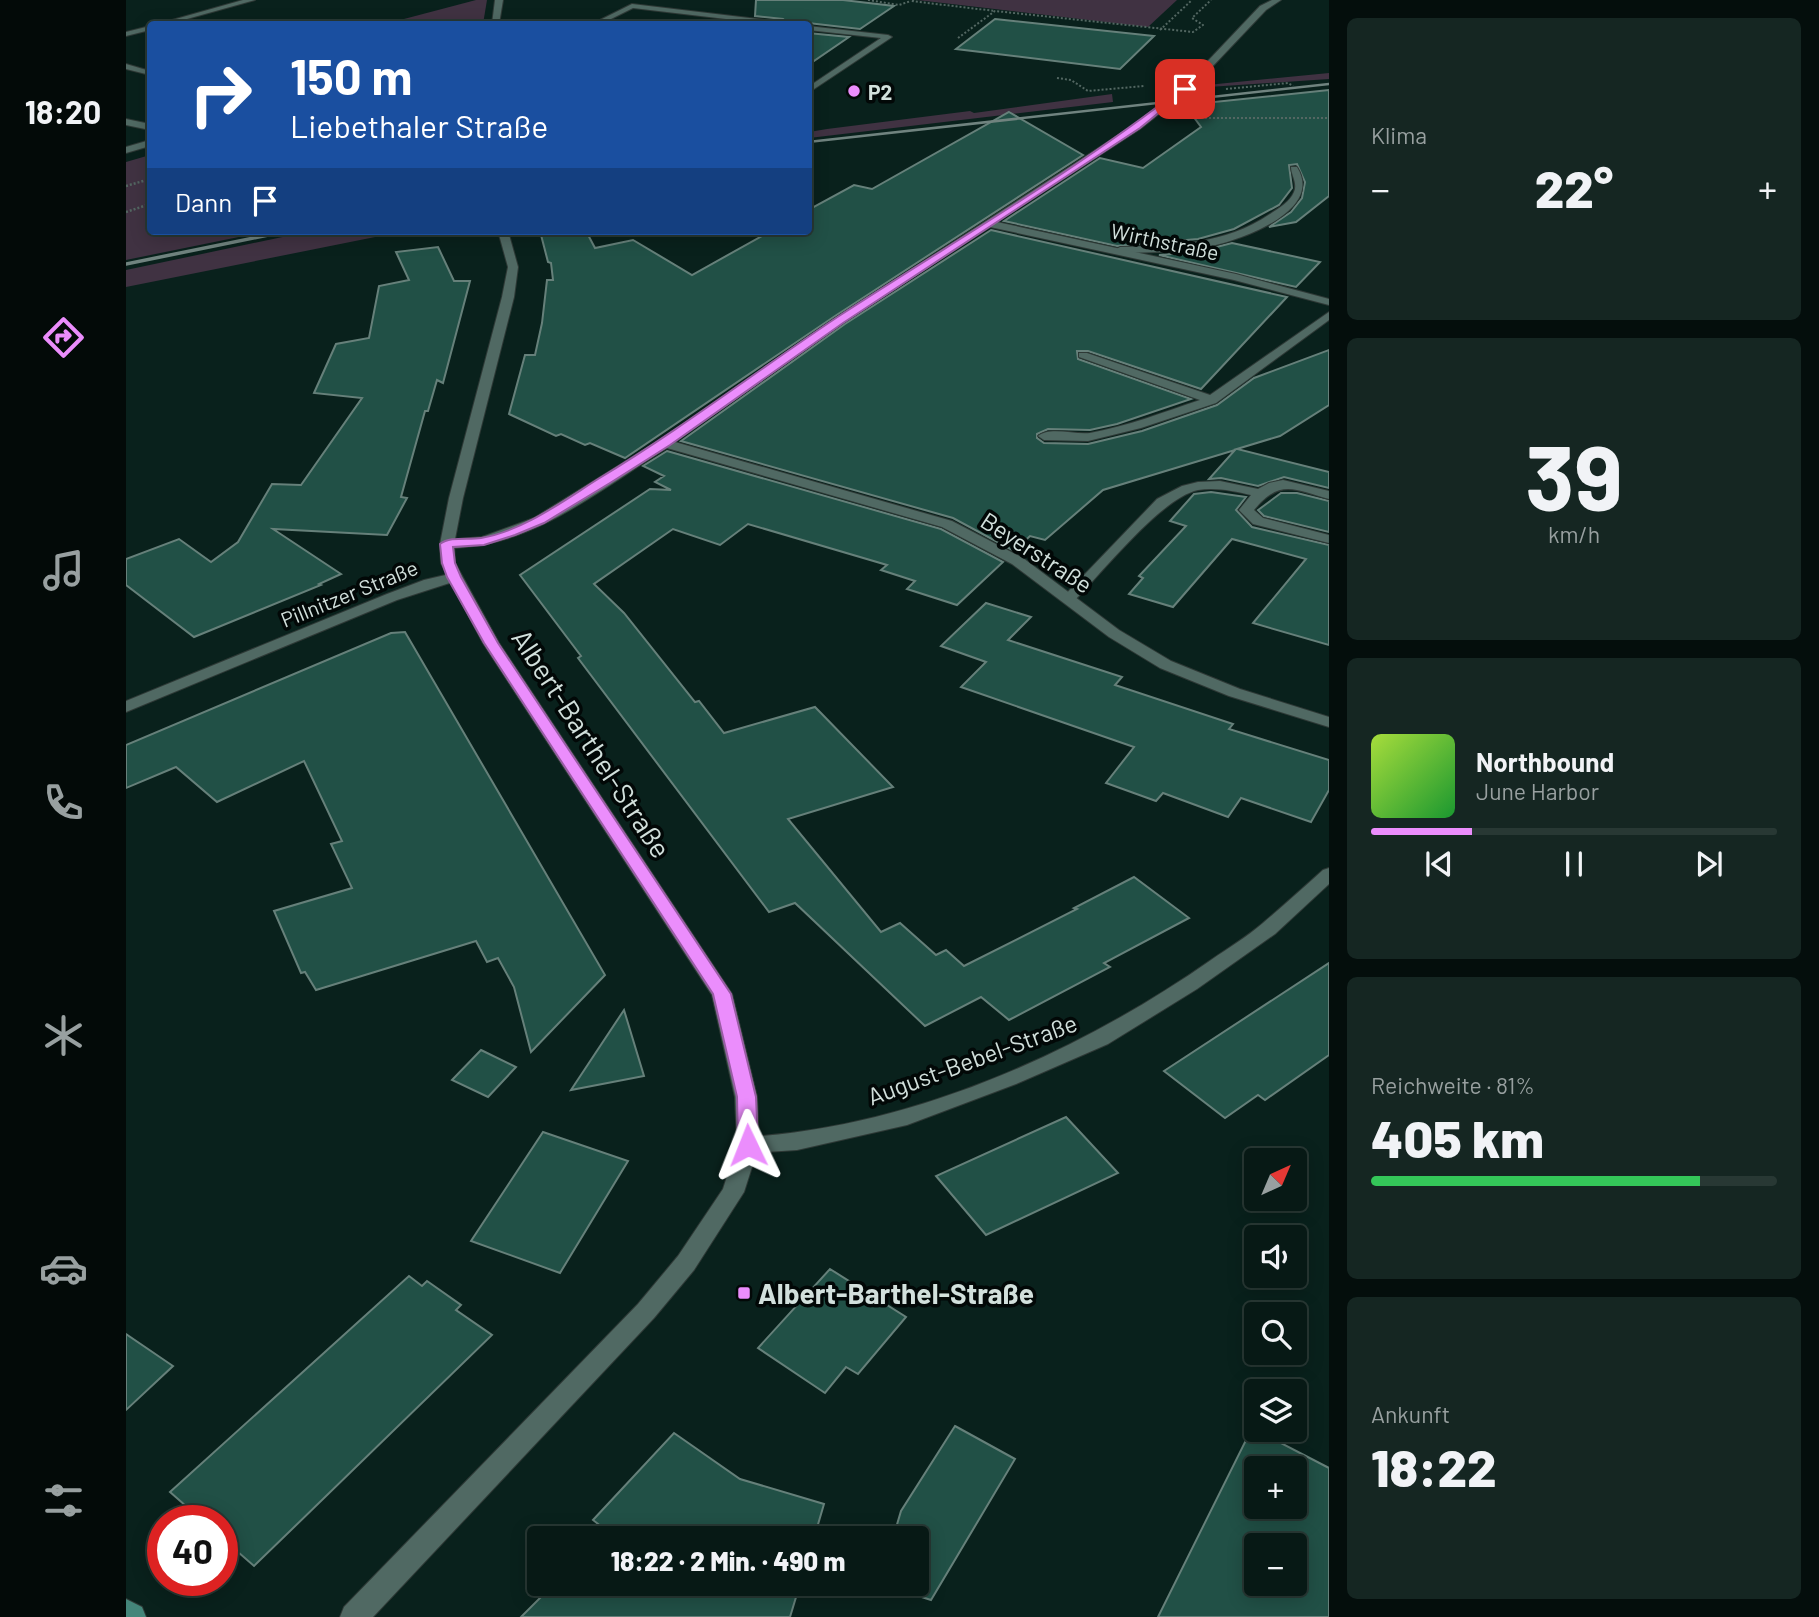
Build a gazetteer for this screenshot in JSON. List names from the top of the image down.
{
  "streets": {
    "street": [
      "Wirthstraße",
      "Beyerstraße",
      "Pillnitzer Straße",
      "Albert-Barthel-Straße",
      "August-Bebel-Straße"
    ]
  },
  "crossings": [
    ["Pillnitzer Straße", "Albert-Barthel-Straße"],
    ["Albert-Barthel-Straße", "August-Bebel-Straße"]
  ],
  "places": {
    "other": ["P2"],
    "transit": ["Albert-Barthel-Straße"]
  },
  "north": "top right",
  "page": {
    "tabs": "18:20",
    "tile": [
      "Klima",
      ["39", "km/h"],
      ["Reichweite · 81%", "405 km"],
      ["Ankunft", "18:22"]
    ],
    "turn": ["150 m", "Liebethaler Straße"],
    "heat": ["−", "22°", "+"],
    "then": "Dann",
    "song": ["Northbound", "June Harbor"],
    "map_buttons": ["+", "−"],
    "limit": "40",
    "trip": "18:22 · 2 Min. · 490 m"
  }
}
